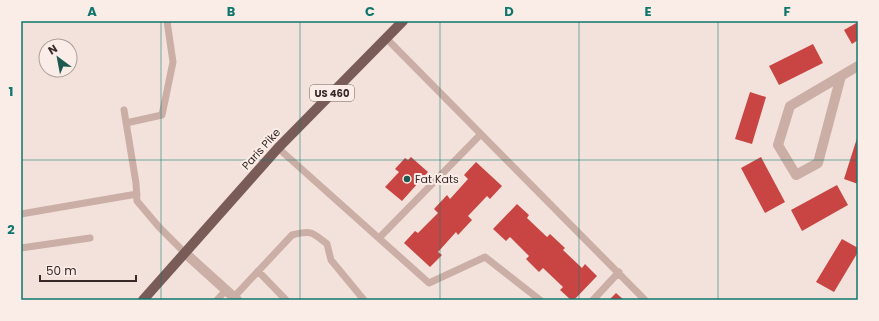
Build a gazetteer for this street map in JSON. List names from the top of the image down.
{
  "streets": {
    "main road": ["US 460", "Paris Pike"]
  },
  "places": ["Fat Kats"],
  "scale_bar": "50 m",
  "north": "top left",
  "grid": {
    "columns": [
      "A",
      "B",
      "C",
      "D",
      "E",
      "F"
    ],
    "rows": ["1", "2"]
  }
}
